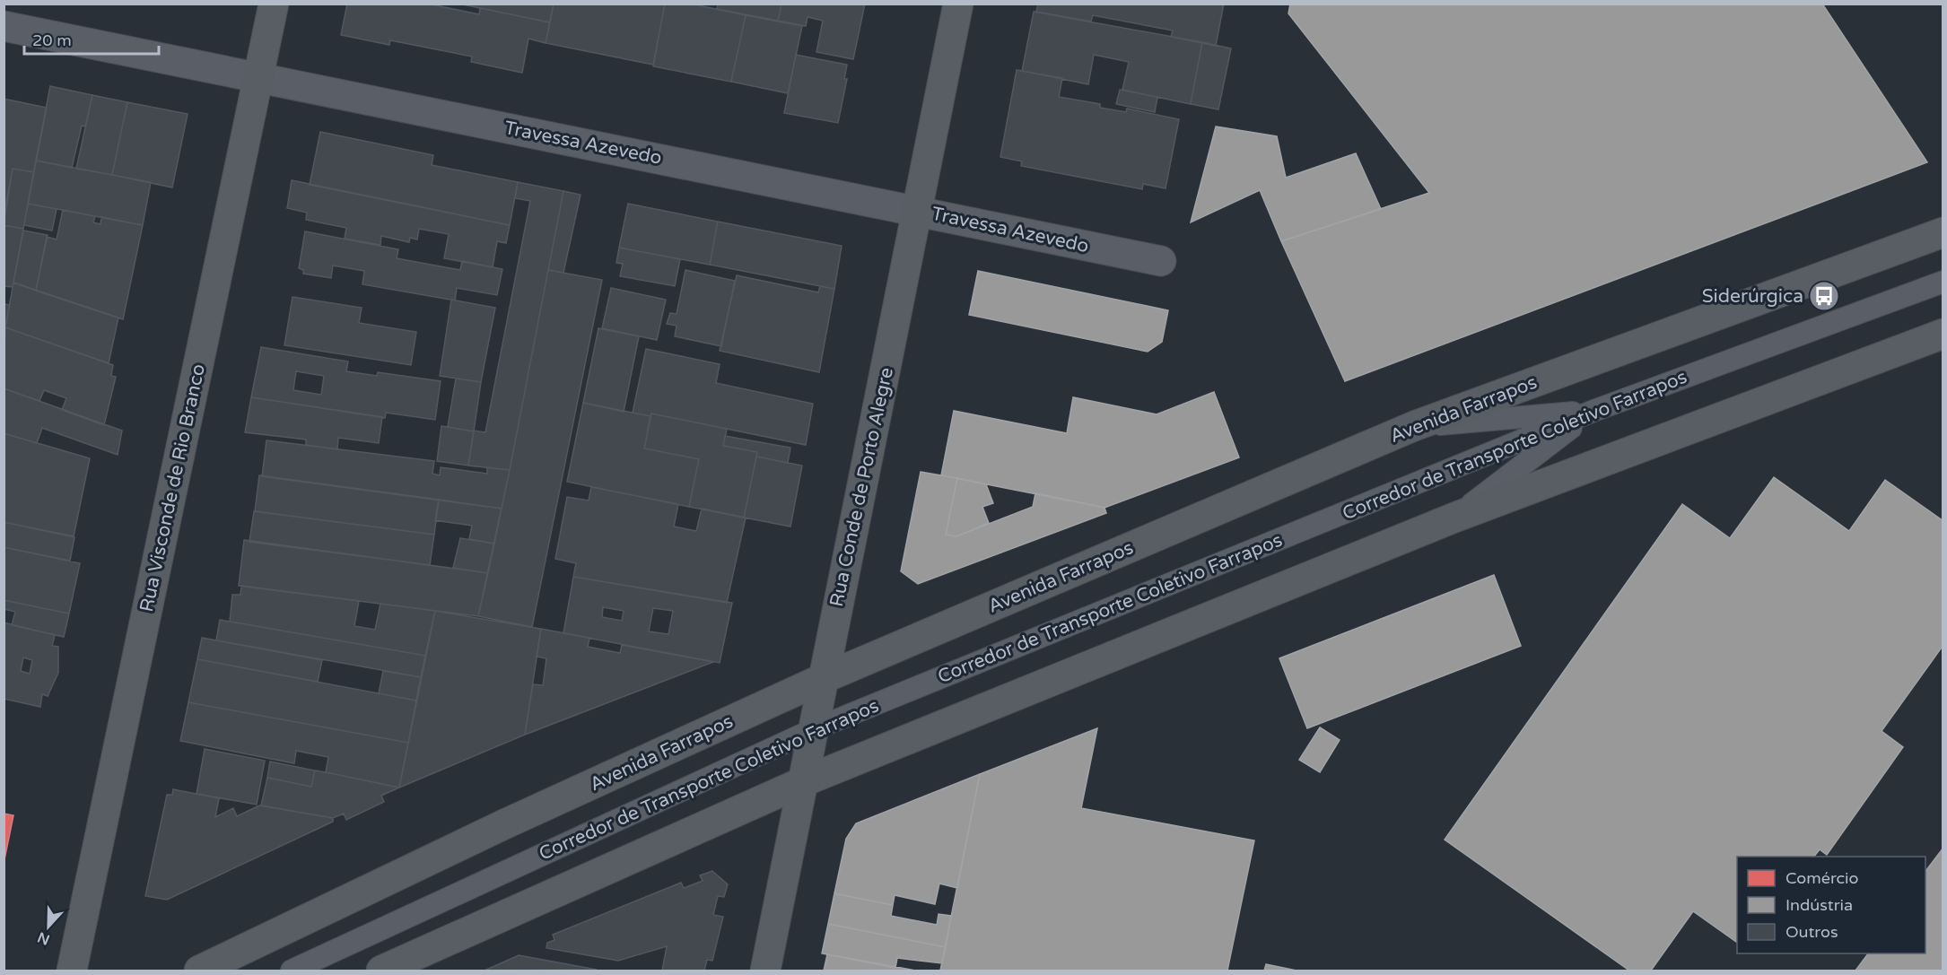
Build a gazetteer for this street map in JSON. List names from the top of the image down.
{
  "streets": {
    "main road": ["Avenida Farrapos", "Rua Conde de Porto Alegre", "Rua Visconde de Rio Branco"],
    "street": ["Travessa Azevedo"],
    "lane": ["Corredor de Transporte Coletivo Farrapos"]
  },
  "crossings": [
    ["Travessa Azevedo", "Rua Conde de Porto Alegre"],
    ["Travessa Azevedo", "Rua Visconde de Rio Branco"],
    ["Avenida Farrapos", "Rua Conde de Porto Alegre"],
    ["Corredor de Transporte Coletivo Farrapos", "Rua Conde de Porto Alegre"]
  ],
  "places": {
    "bus stop": ["Siderúrgica"]
  },
  "legend": ["Comércio", "Indústria", "Outros"],
  "scale_bar": "20 m",
  "north": "bottom"
}
